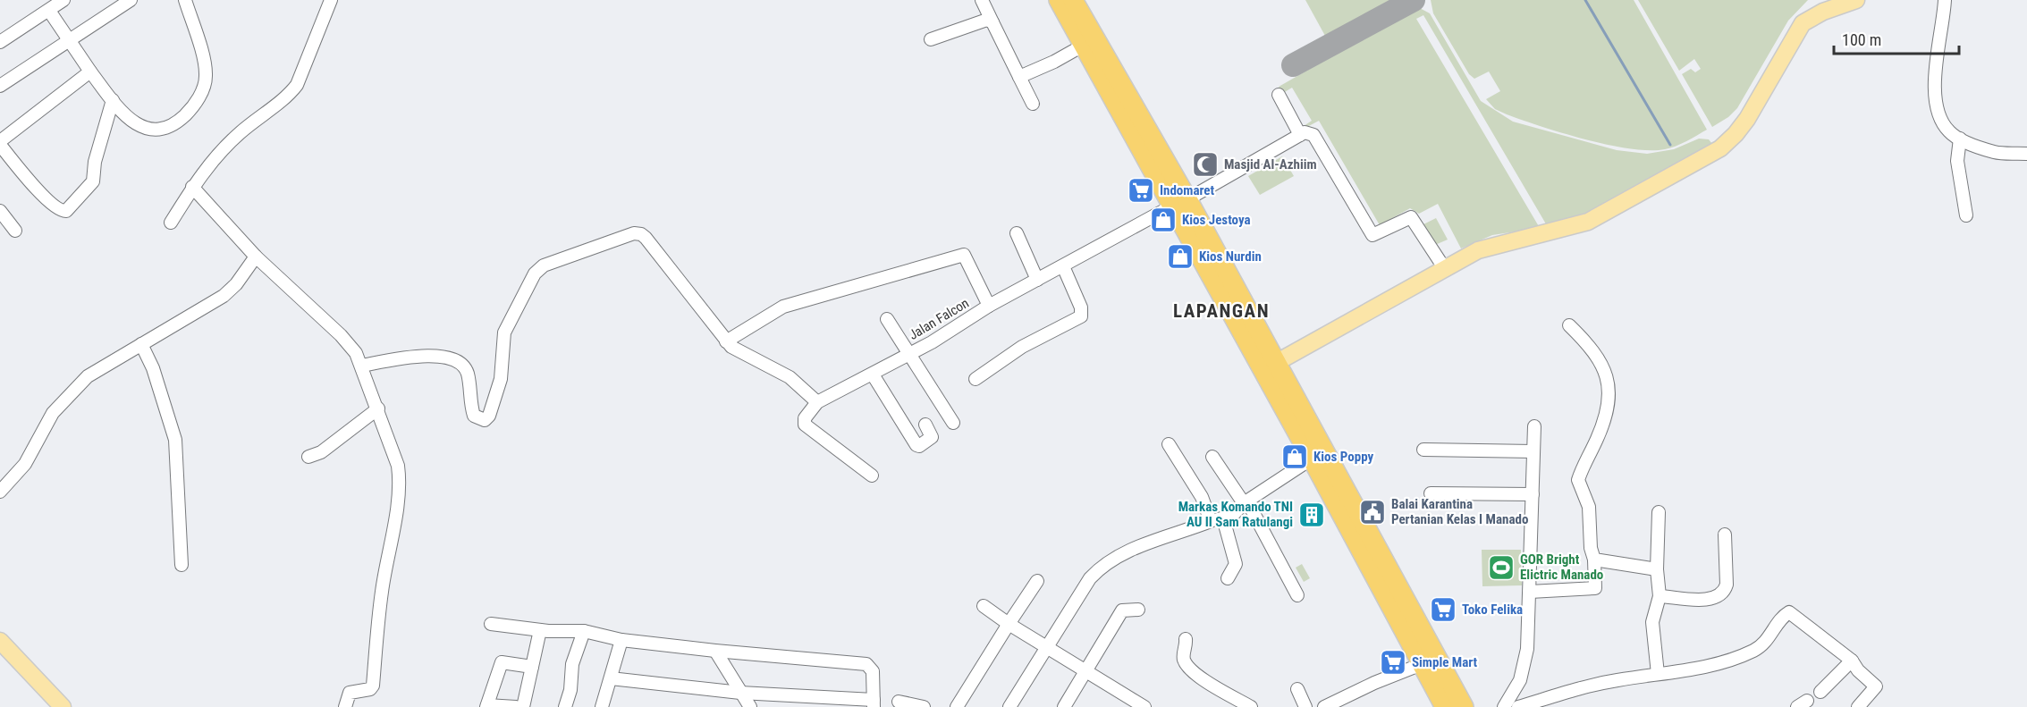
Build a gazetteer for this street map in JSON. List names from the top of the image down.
{
  "streets": {
    "street": ["Jalan Falcon"]
  },
  "districts": ["LAPANGAN"],
  "places": {
    "mosque": ["Masjid Al-Azhiim"],
    "supermarket": ["Indomaret", "Toko Felika", "Simple Mart"],
    "shop": ["Kios Jestoya", "Kios Nurdin", "Kios Poppy"],
    "public building": ["Balai Karantina Pertanian Kelas I Manado"],
    "building": ["Markas Komando TNI AU II Sam Ratulangi"],
    "sports": ["GOR Bright Elictric Manado"]
  },
  "scale_bar": "100 m"
}
